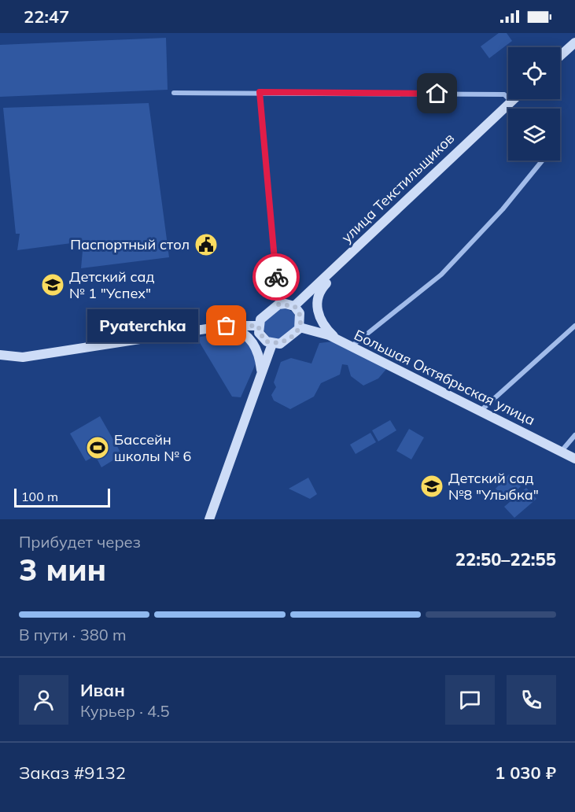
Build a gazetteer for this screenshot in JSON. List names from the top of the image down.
{
  "streets": {
    "main road": ["улица Текстильщиков", "Большая Октябрьская улица"]
  },
  "crossings": [
    ["улица Текстильщиков", "Большая Октябрьская улица"]
  ],
  "places": {
    "public building": ["Паспортный стол"],
    "school or university": ["Детский сад № 1 \"Успех\"", "Детский сад №8 \"Улыбка\""],
    "other": ["Pyaterchka"],
    "sports": ["Бассейн школы № 6"]
  },
  "scale_bar": "100 m",
  "page": {
    "status": "22:47",
    "bubble": "Pyaterchka",
    "scale": "100 m",
    "heading": ["3 мин", "Прибудет через", "22:50–22:55"],
    "panel": [
      "Иван",
      "Курьер · 4.5",
      "Заказ #9132",
      "1 030 ₽"
    ],
    "bar": "В пути · 380 m"
  }
}
